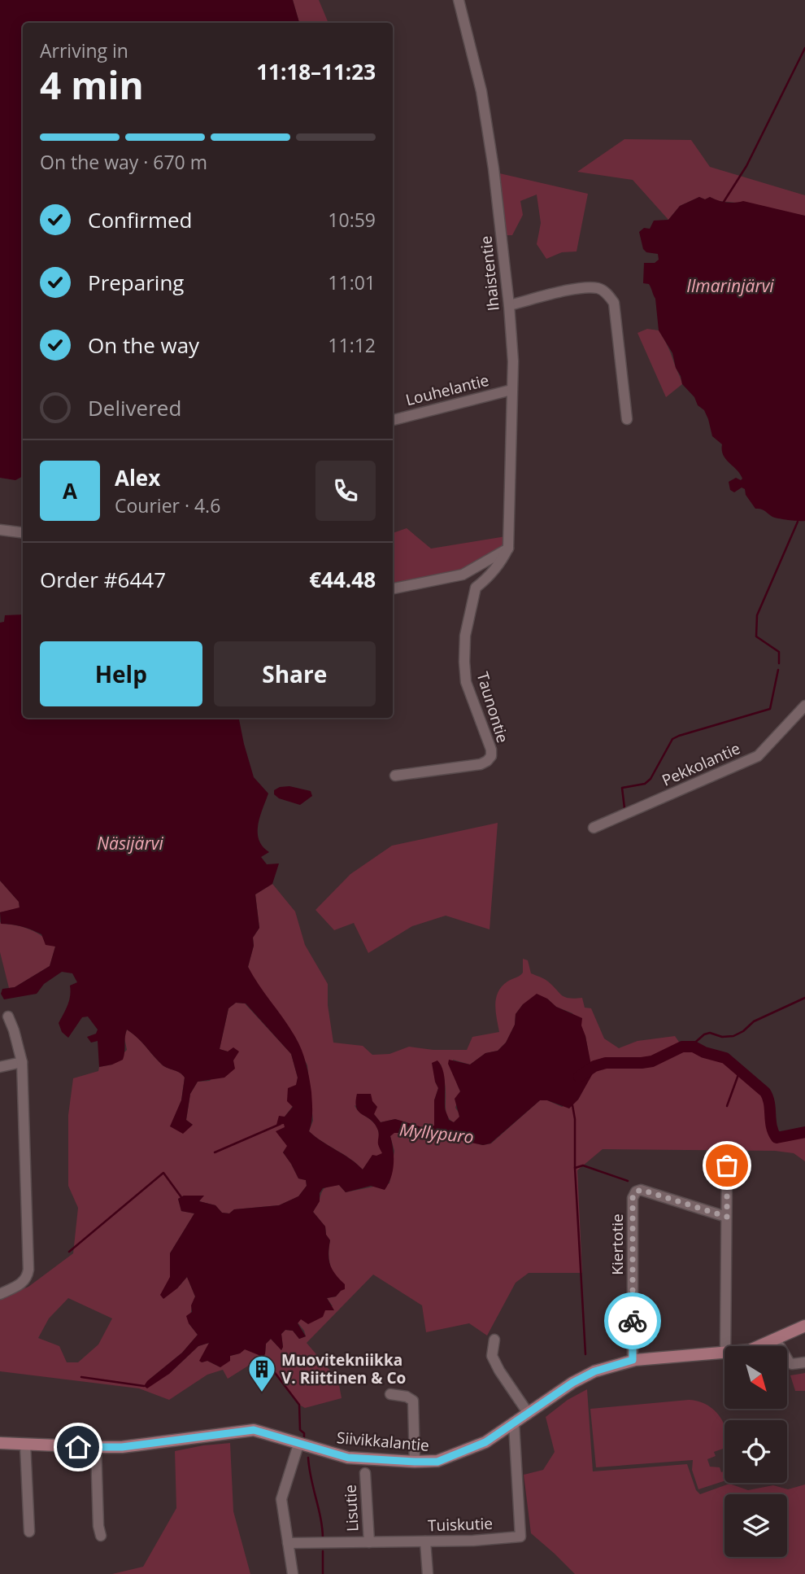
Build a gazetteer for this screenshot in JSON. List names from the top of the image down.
{
  "streets": {
    "main road": ["Siivikkalantie"],
    "street": [
      "Ihaistentie",
      "Louhelantie",
      "Taunontie",
      "Pekkolantie",
      "Kiertotie",
      "Lisutie",
      "Tuiskutie"
    ]
  },
  "crossings": [
    ["Ihaistentie", "Louhelantie"],
    ["Ihaistentie", "Taunontie"],
    ["Kiertotie", "Siivikkalantie"],
    ["Siivikkalantie", "Tuiskutie"],
    ["Lisutie", "Tuiskutie"]
  ],
  "water": ["Ilmarinjärvi", "Näsijärvi", "Myllypuro"],
  "places": {
    "building": ["Muovitekniikka V. Riittinen & Co"]
  },
  "north": "bottom right",
  "page": {
    "heading": ["4 min", "Arriving in", "11:18–11:23"],
    "panel": [
      "Alex",
      "Courier · 4.6",
      "Order #6447",
      "€44.48"
    ],
    "bar": "On the way · 670 m",
    "list": [
      ["Confirmed", "10:59"],
      ["Preparing", "11:01"],
      ["On the way", "11:12"],
      "Delivered"
    ],
    "round": "A",
    "buttons": ["Help", "Share"]
  }
}
